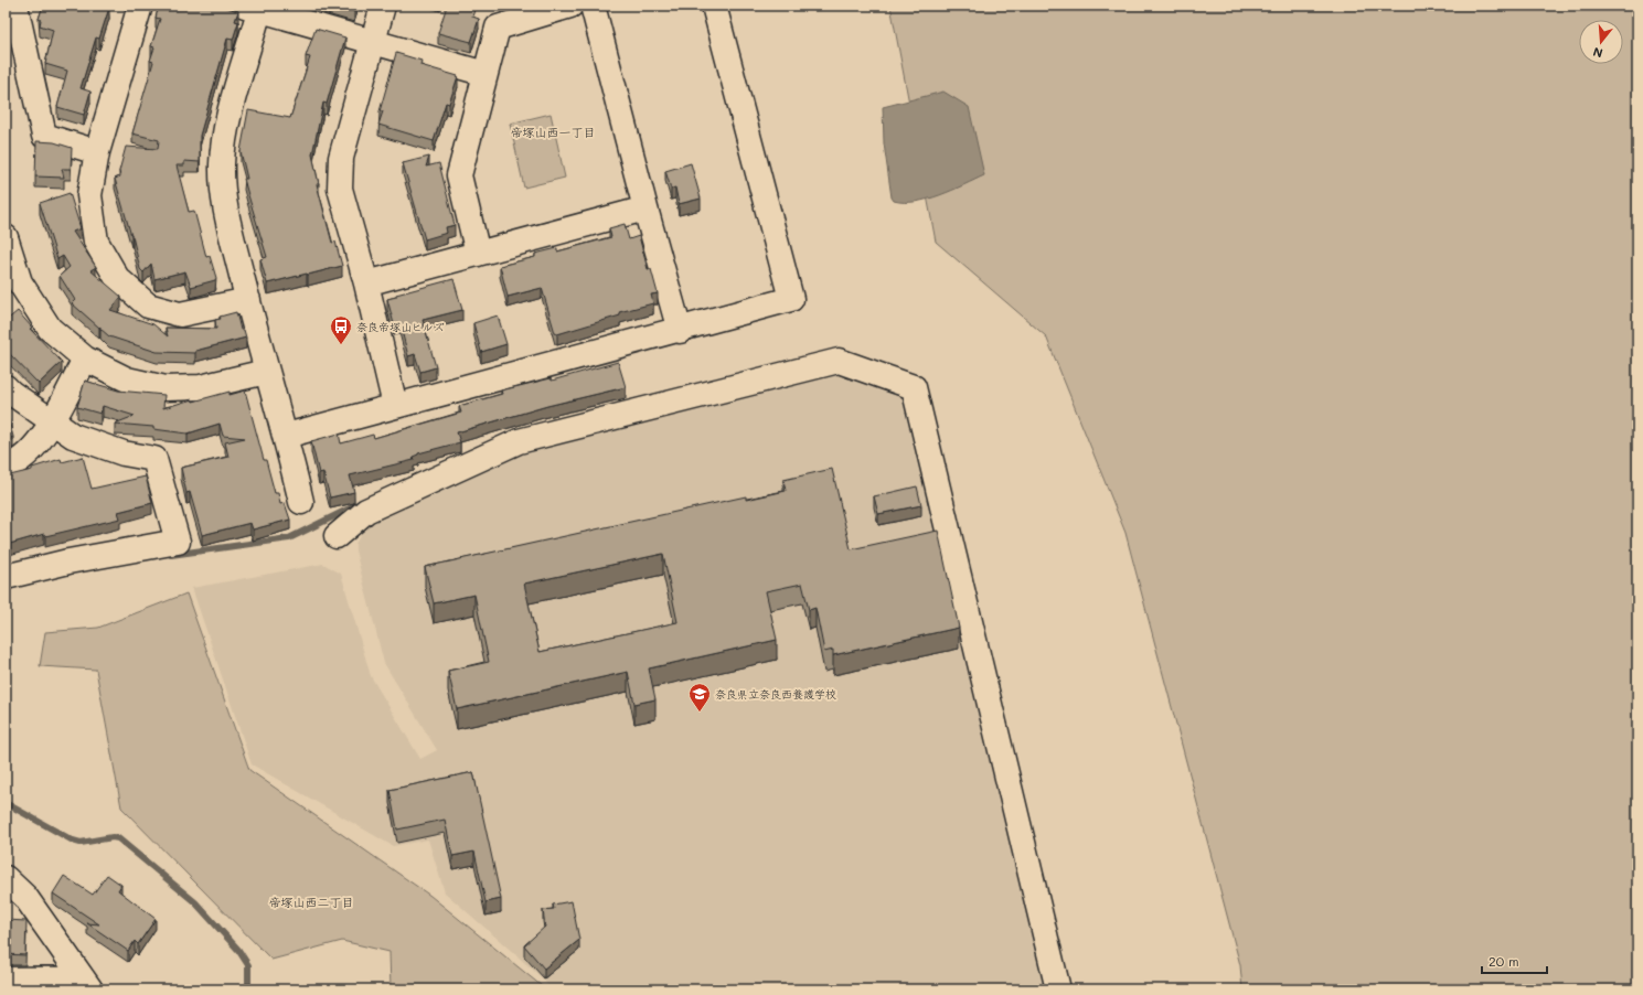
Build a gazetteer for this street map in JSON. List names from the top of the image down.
{
  "districts": ["帝塚山西一丁目", "帝塚山西二丁目"],
  "places": {
    "bus stop": ["奈良帝塚山ヒルズ"],
    "school or university": ["奈良県立奈良西養護学校"]
  },
  "scale_bar": "20 m",
  "north": "bottom"
}
